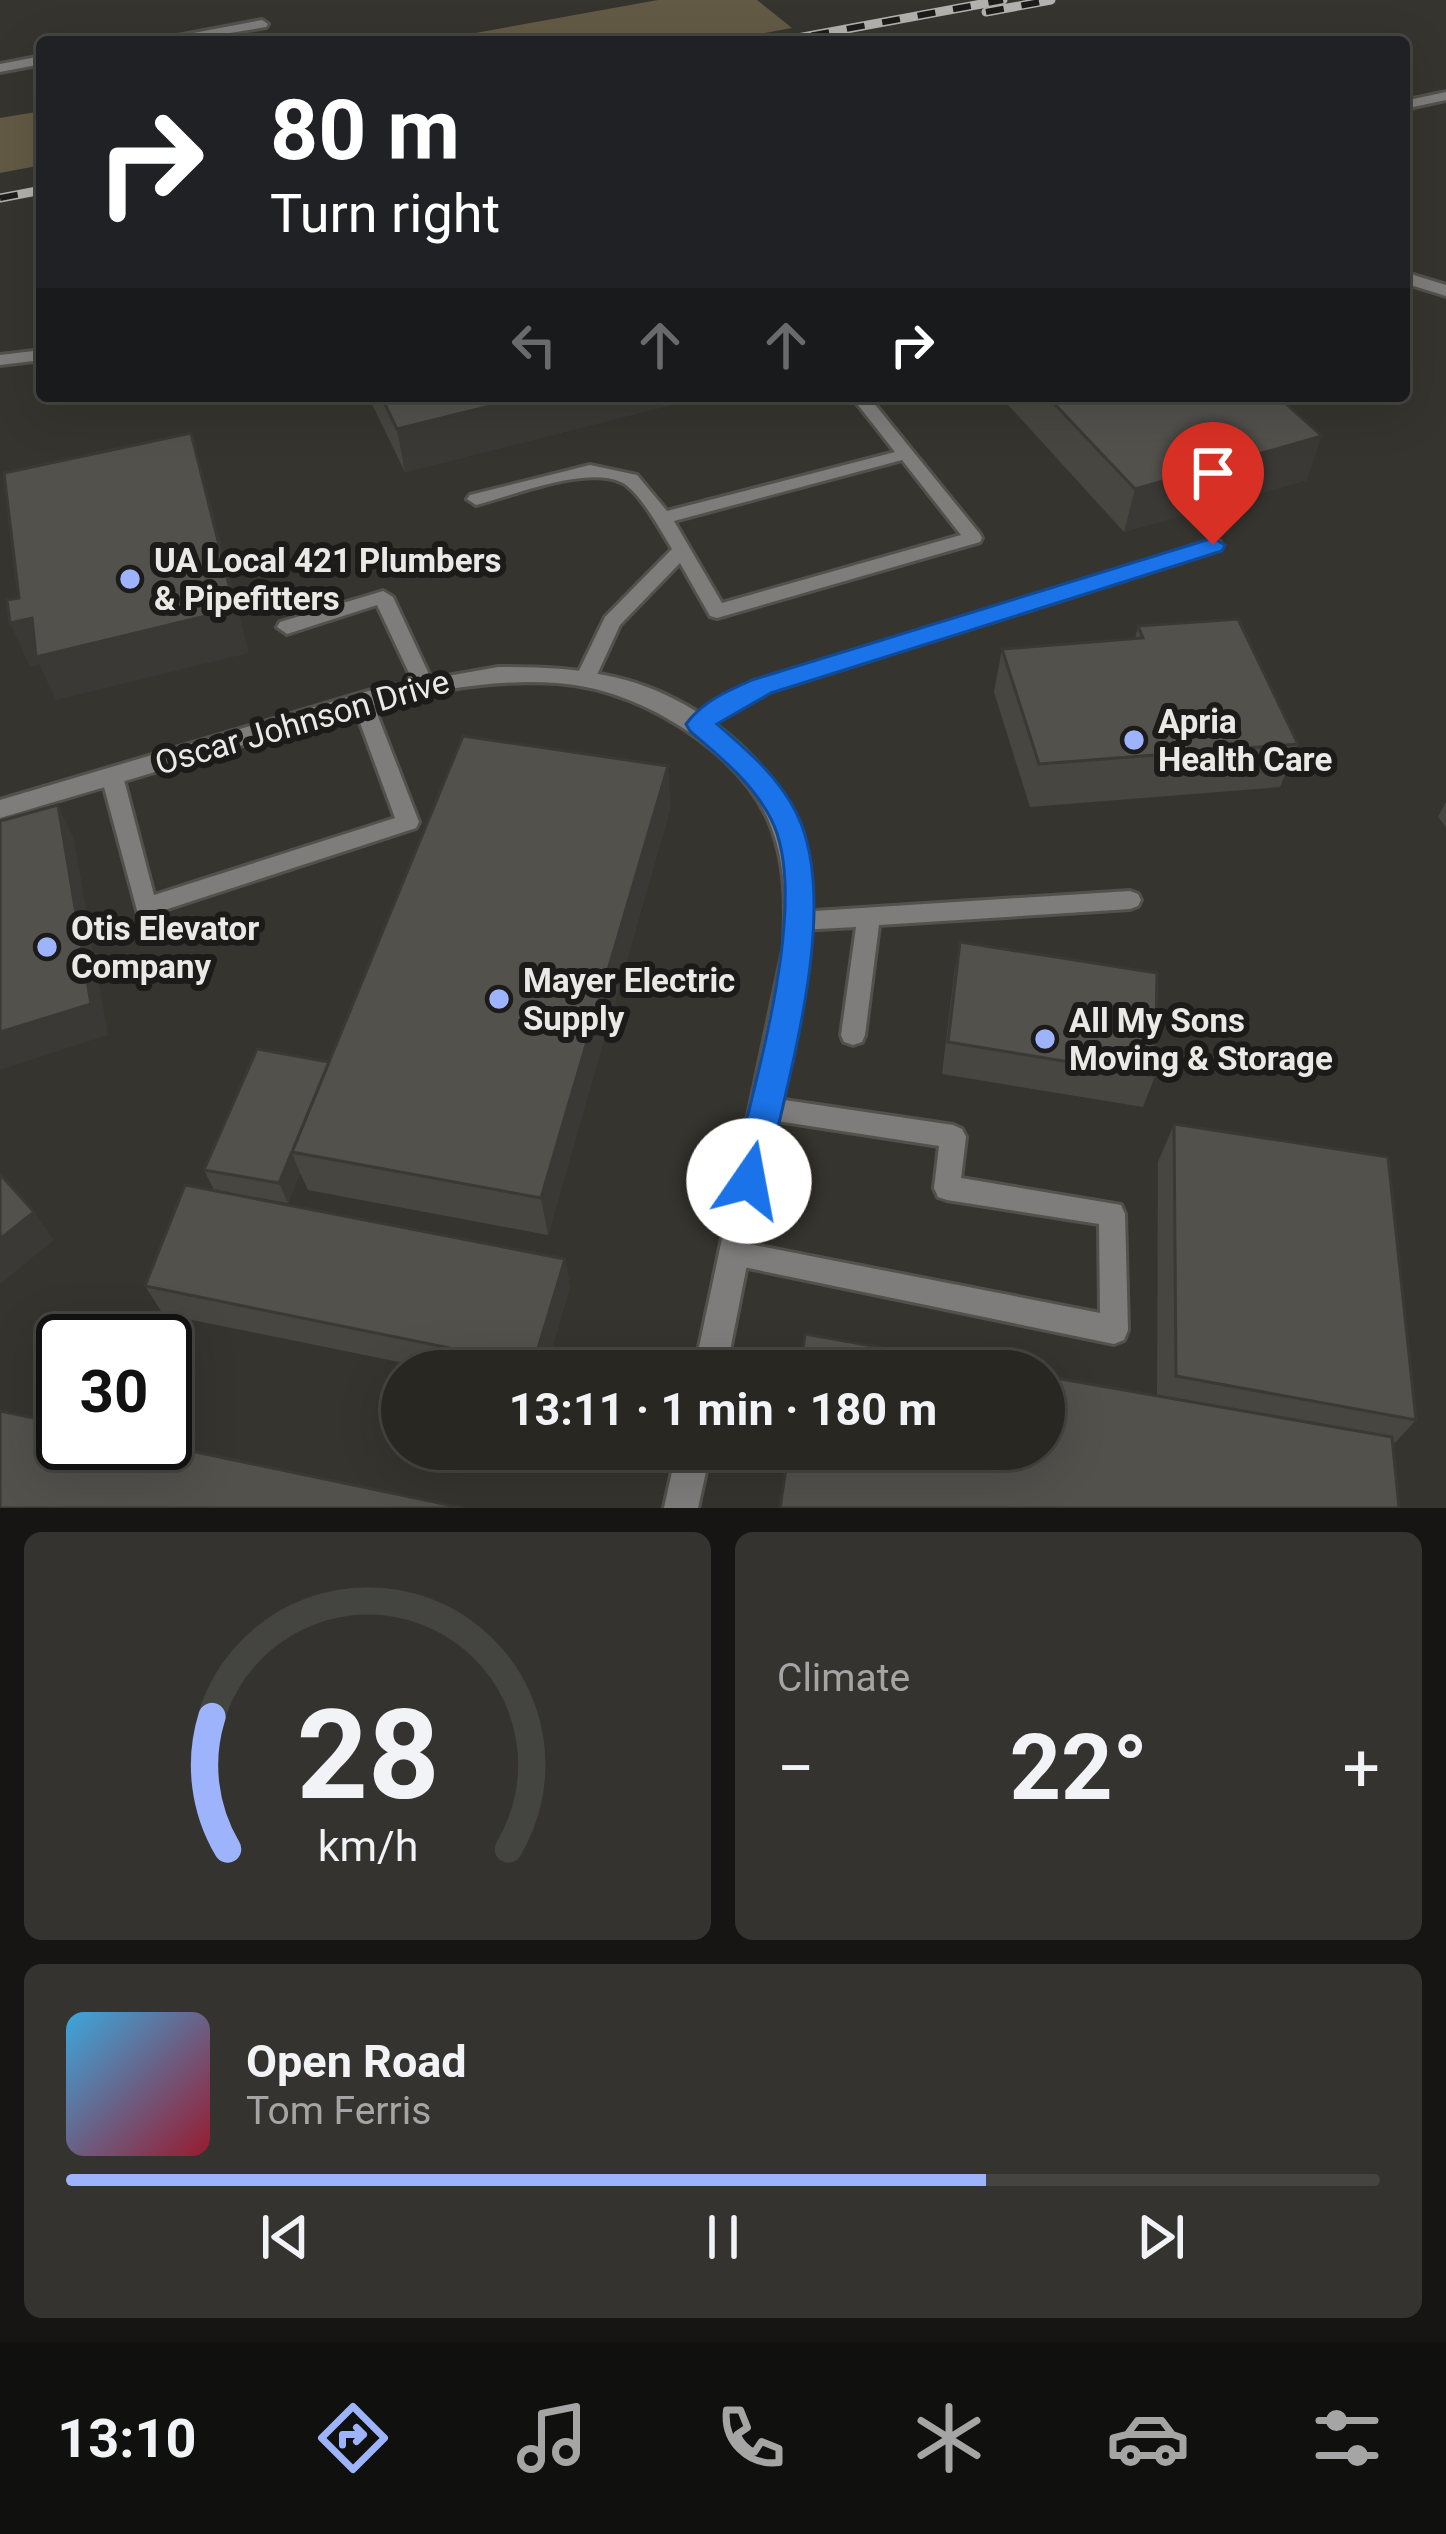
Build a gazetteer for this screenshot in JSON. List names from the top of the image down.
{
  "streets": {
    "street": ["Oscar Johnson Drive"]
  },
  "places": [
    "UA Local 421 Plumbers & Pipefitters",
    "Apria Health Care",
    "Otis Elevator Company",
    "Mayer Electric Supply",
    "All My Sons Moving & Storage"
  ],
  "page": {
    "turn": ["80 m", "Turn right"],
    "limit": "30",
    "trip": "13:11 · 1 min · 180 m",
    "tile": "Climate",
    "heat": ["−", "22°", "+"],
    "song": ["Open Road", "Tom Ferris"],
    "tabs": "13:10",
    "gauge": ["28", "km/h"]
  }
}
